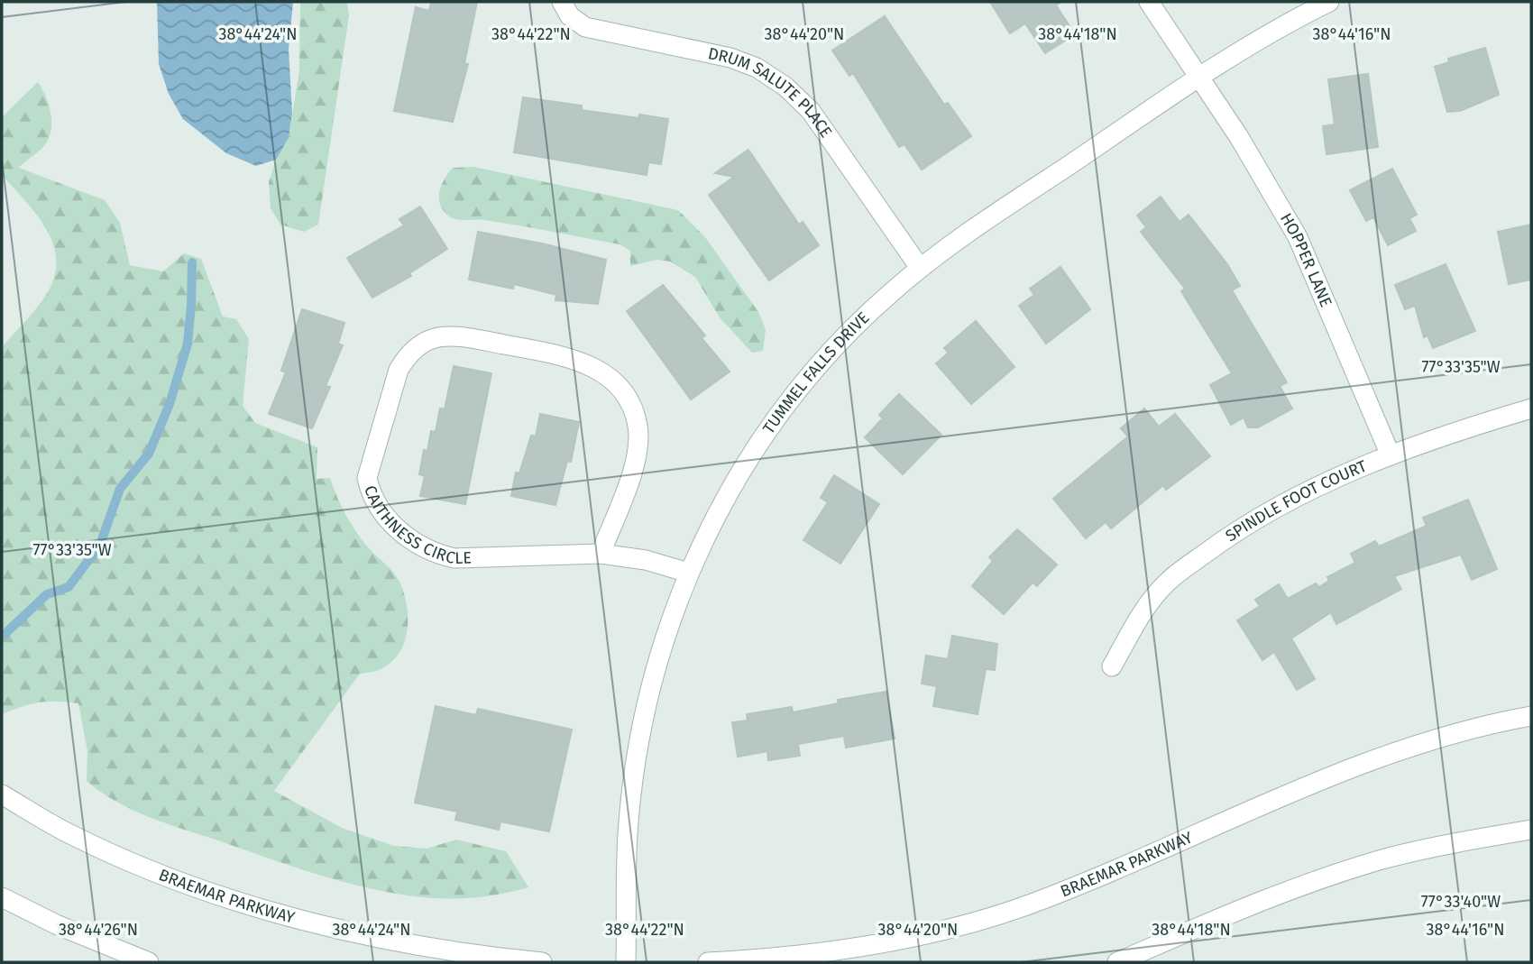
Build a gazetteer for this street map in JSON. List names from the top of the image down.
{
  "streets": {
    "street": [
      "DRUM SALUTE PLACE",
      "HOPPER LANE",
      "TUMMEL FALLS DRIVE",
      "SPINDLE FOOT COURT",
      "CAITHNESS CIRCLE",
      "BRAEMAR PARKWAY"
    ]
  },
  "crossings": [
    ["DRUM SALUTE PLACE", "TUMMEL FALLS DRIVE"],
    ["HOPPER LANE", "TUMMEL FALLS DRIVE"],
    ["HOPPER LANE", "SPINDLE FOOT COURT"],
    ["TUMMEL FALLS DRIVE", "CAITHNESS CIRCLE"]
  ],
  "coordinates": [
    "38°44'24\"N",
    "38°44'22\"N",
    "38°44'20\"N",
    "38°44'18\"N",
    "38°44'16\"N",
    "77°33'35\"W",
    "77°33'40\"W",
    "38°44'26\"N"
  ]
}
